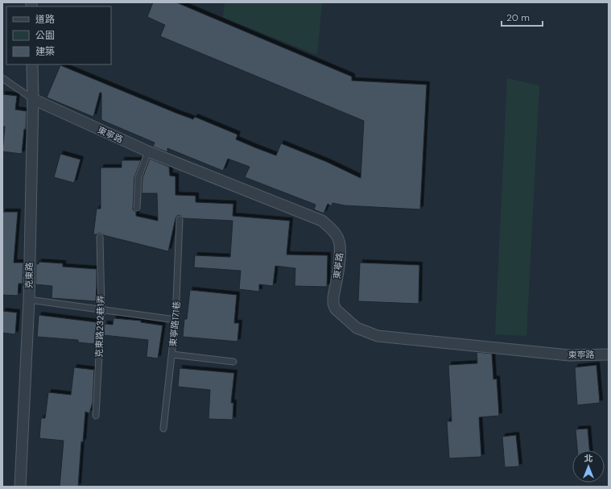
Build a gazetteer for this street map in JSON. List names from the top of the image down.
{
  "streets": {
    "street": ["東寧路", "克東路"],
    "lane": ["東寧路171巷", "克東路232巷1弄"]
  },
  "crossings": [
    ["東寧路", "克東路"]
  ],
  "legend": ["道路", "公園", "建築"],
  "scale_bar": "20 m",
  "north": "top"
}
